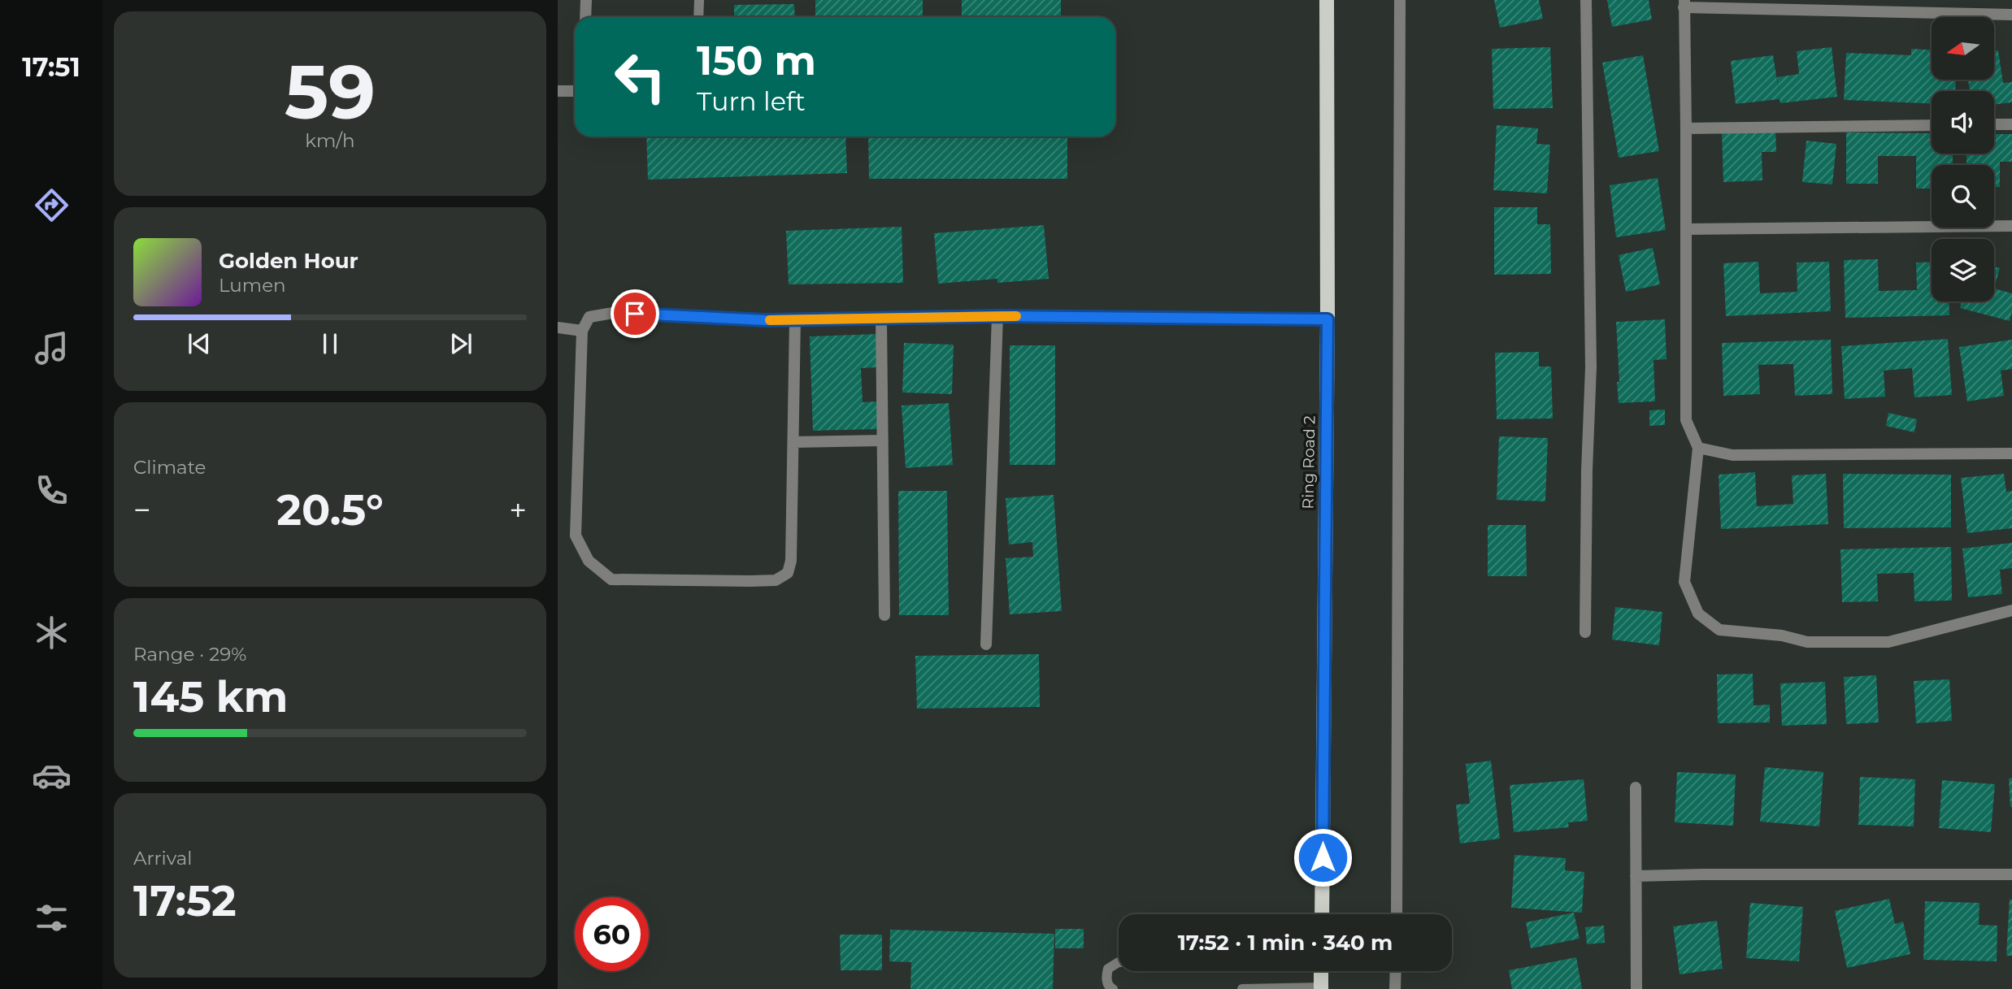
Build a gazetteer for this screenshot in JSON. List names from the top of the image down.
{
  "streets": {
    "main road": ["Ring Road 2"]
  },
  "north": "left",
  "page": {
    "tabs": "17:51",
    "tile": [
      ["59", "km/h"],
      "Climate",
      ["Range · 29%", "145 km"],
      ["Arrival", "17:52"]
    ],
    "turn": ["150 m", "Turn left"],
    "song": ["Golden Hour", "Lumen"],
    "heat": ["−", "20.5°", "+"],
    "limit": "60",
    "trip": "17:52 · 1 min · 340 m"
  }
}
